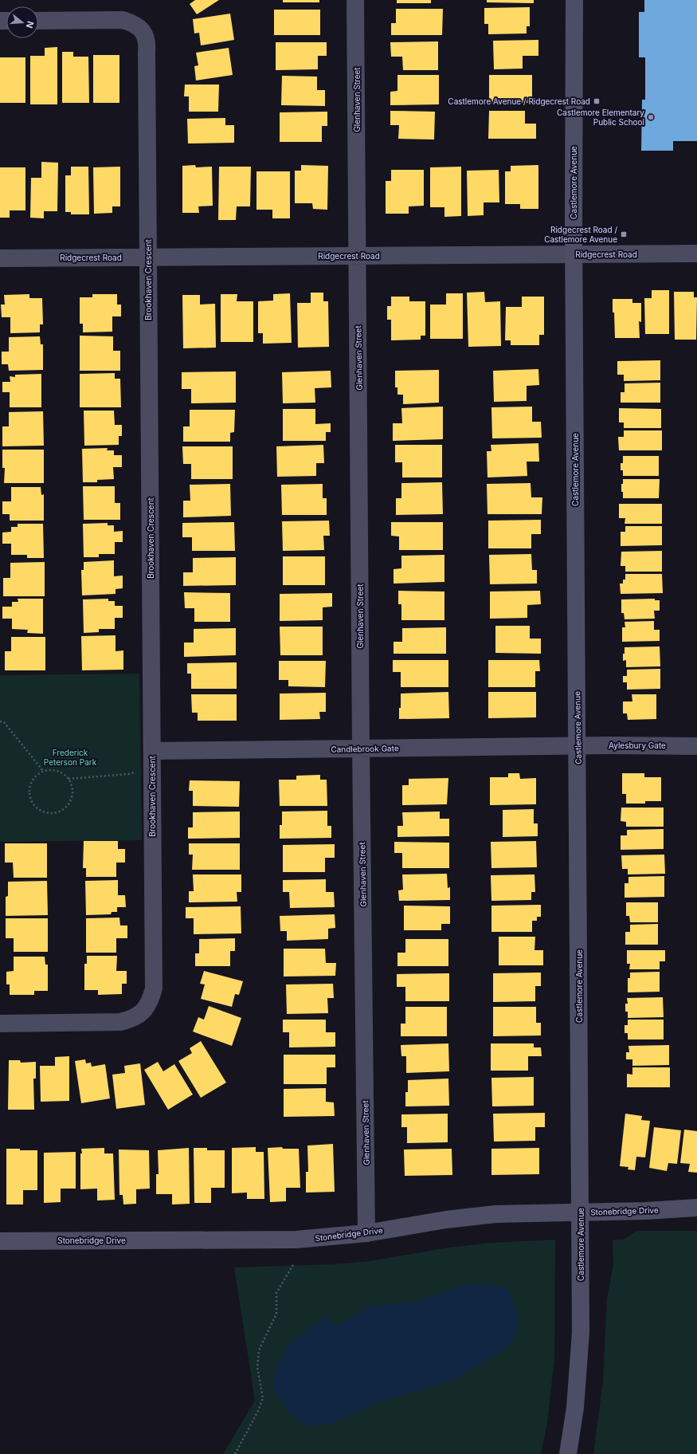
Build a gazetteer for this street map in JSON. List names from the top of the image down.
{
  "streets": {
    "street": [
      "Glenhaven Street",
      "Castlemore Avenue",
      "Ridgecrest Road",
      "Brookhaven Crescent",
      "Aylesbury Gate",
      "Candlebrook Gate",
      "Stonebridge Drive"
    ]
  },
  "crossings": [
    ["Glenhaven Street", "Ridgecrest Road"],
    ["Glenhaven Street", "Candlebrook Gate"],
    ["Glenhaven Street", "Stonebridge Drive"],
    ["Castlemore Avenue", "Ridgecrest Road"],
    ["Castlemore Avenue", "Aylesbury Gate"],
    ["Castlemore Avenue", "Candlebrook Gate"],
    ["Castlemore Avenue", "Stonebridge Drive"],
    ["Ridgecrest Road", "Brookhaven Crescent"],
    ["Brookhaven Crescent", "Candlebrook Gate"],
    ["Aylesbury Gate", "Candlebrook Gate"]
  ],
  "parks": ["Frederick Peterson Park"],
  "places": {
    "transit": ["Castlemore Avenue / Ridgecrest Road", "Ridgecrest Road / Castlemore Avenue"],
    "other": ["Castlemore Elementary Public School"]
  },
  "north": "right"
}
